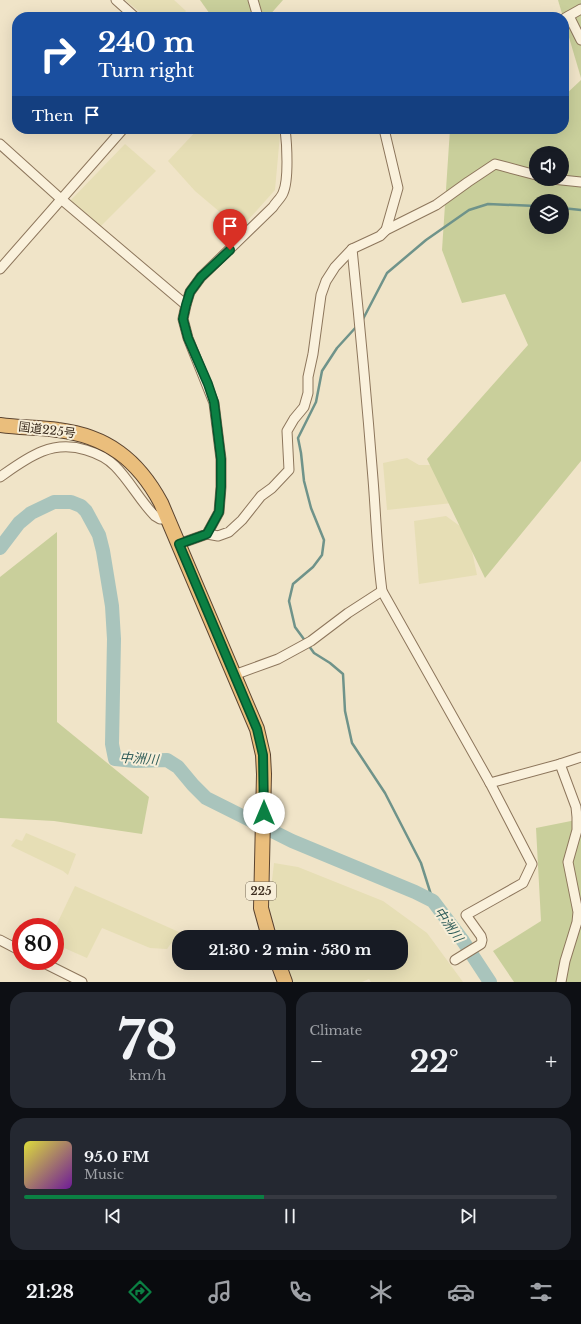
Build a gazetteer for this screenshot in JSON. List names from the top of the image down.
{
  "streets": {
    "highway": ["国道225号", "225"]
  },
  "water": ["中洲川"],
  "page": {
    "turn": ["240 m", "Turn right"],
    "then": "Then",
    "limit": "80",
    "trip": "21:30 · 2 min · 530 m",
    "tile": [
      ["78", "km/h"],
      "Climate"
    ],
    "heat": ["−", "22°", "+"],
    "song": ["95.0 FM", "Music"],
    "tabs": "21:28"
  }
}
